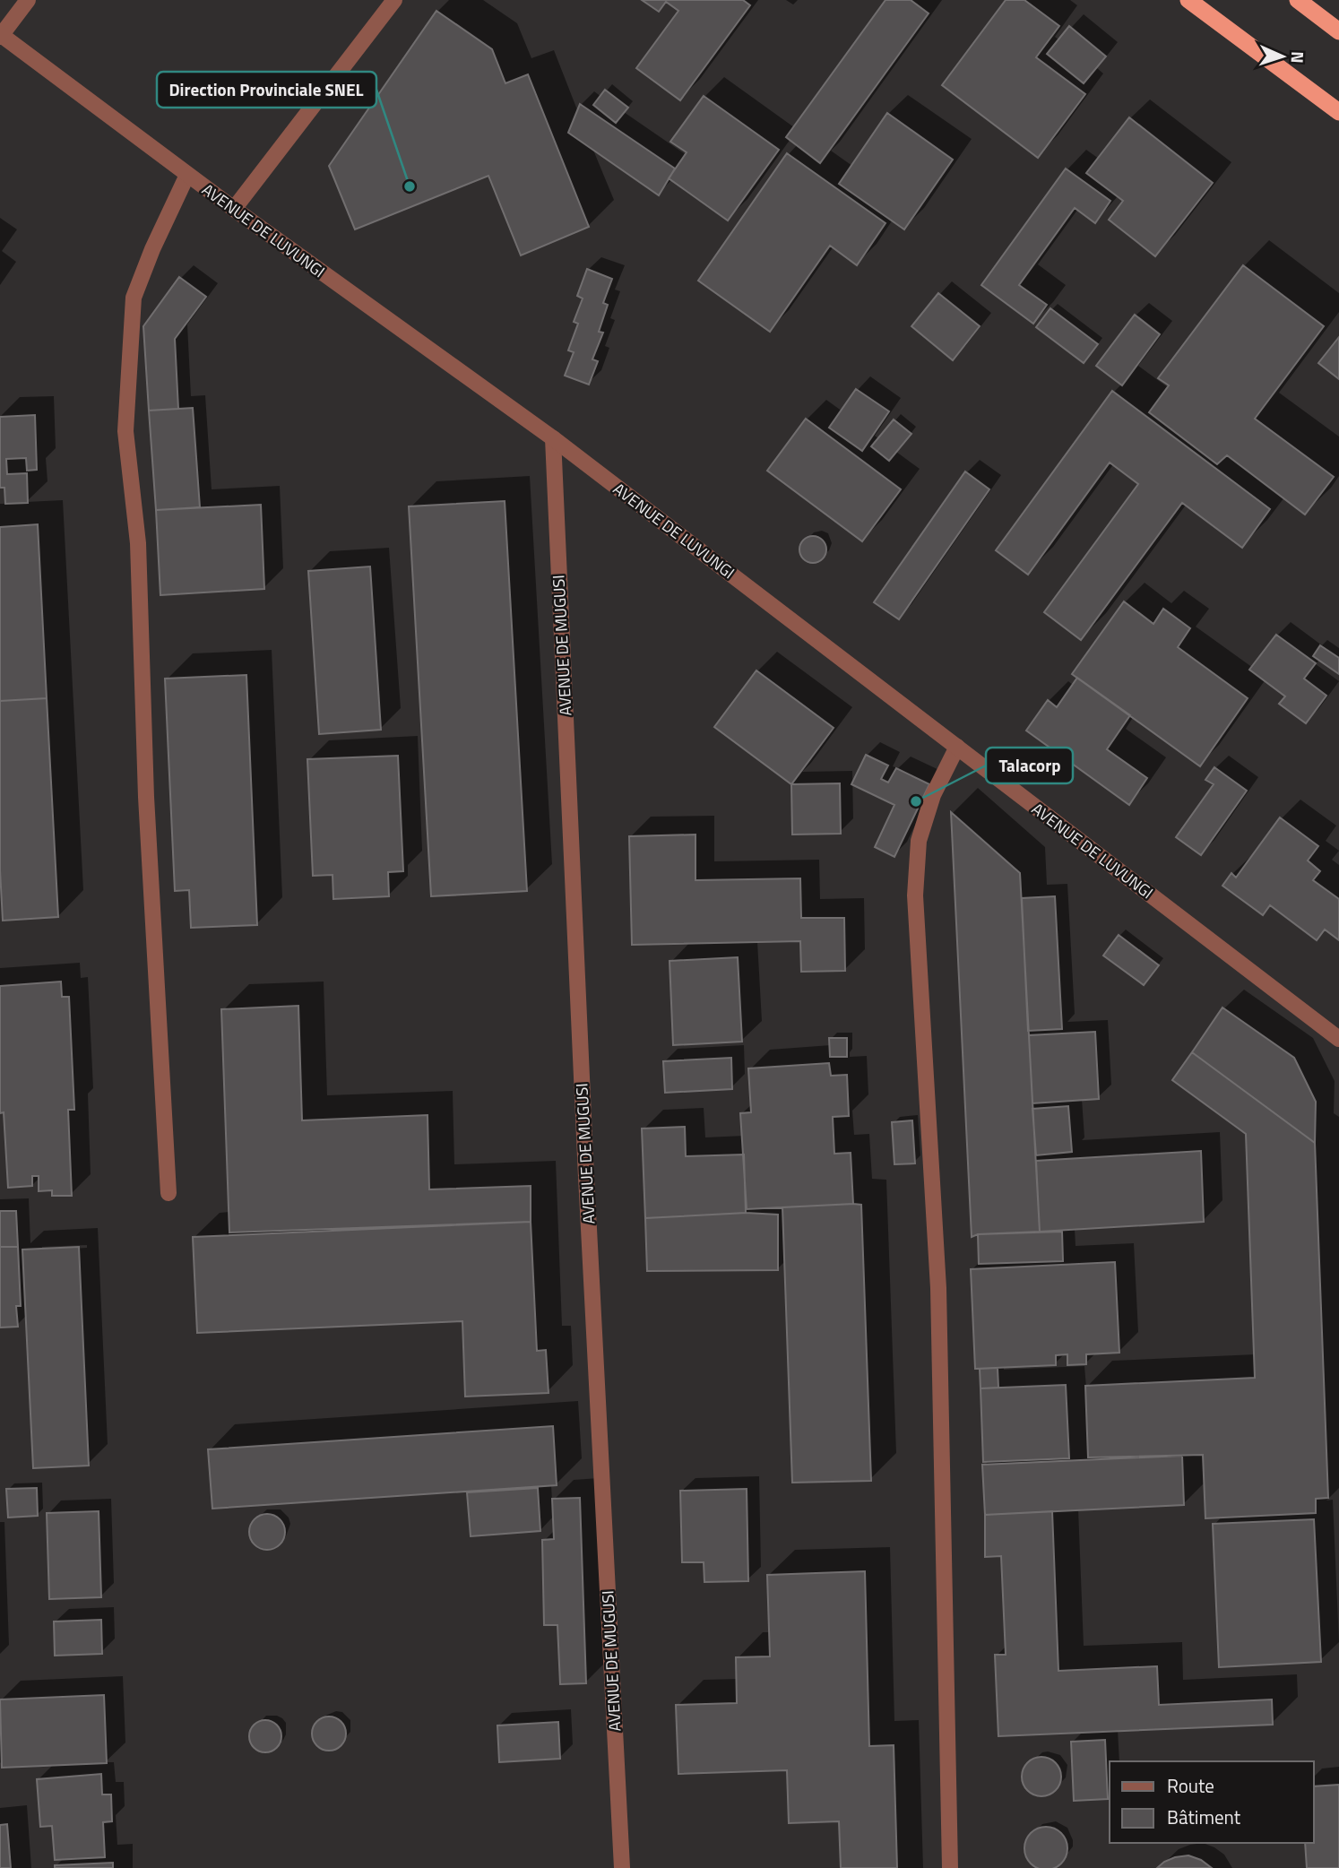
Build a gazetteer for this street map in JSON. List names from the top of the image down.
{
  "streets": {
    "street": ["AVENUE DE LUVUNGI", "AVENUE DE MUGUSI"]
  },
  "crossings": [
    ["AVENUE DE LUVUNGI", "AVENUE DE MUGUSI"]
  ],
  "places": ["Direction Provinciale SNEL", "Talacorp"],
  "legend": ["Route", "Bâtiment"],
  "north": "right"
}
